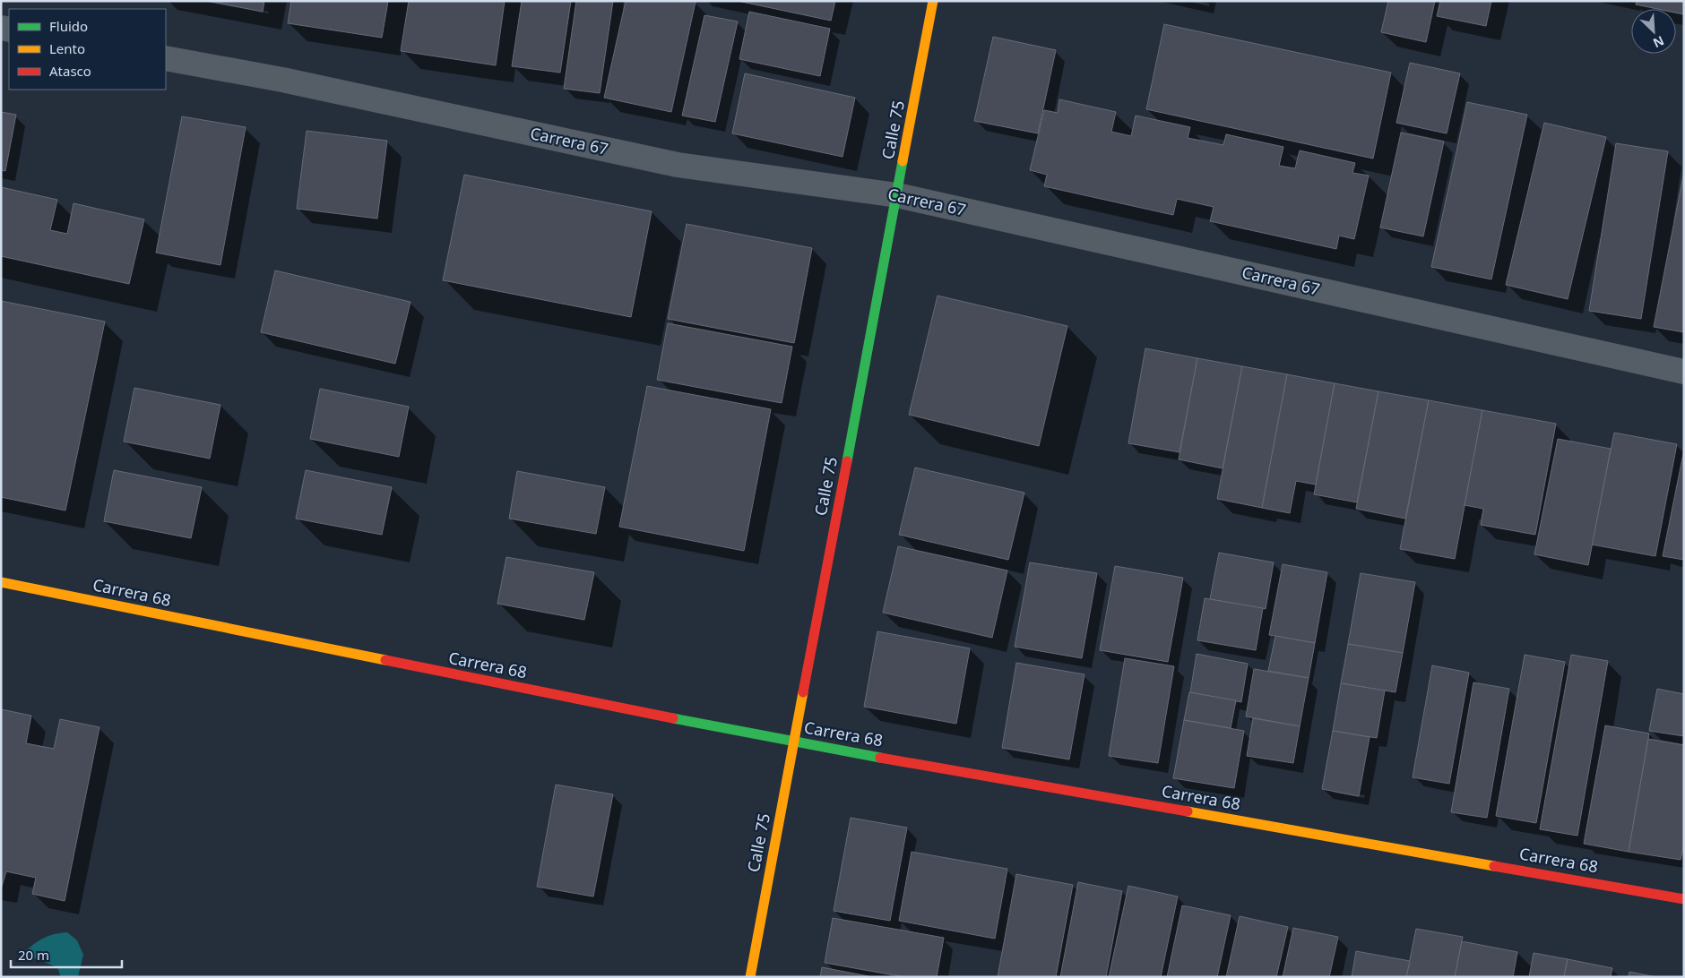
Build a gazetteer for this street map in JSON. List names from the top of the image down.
{
  "streets": {
    "street": ["Calle 75", "Carrera 67", "Carrera 68"]
  },
  "crossings": [
    ["Calle 75", "Carrera 67"],
    ["Calle 75", "Carrera 68"]
  ],
  "legend": ["Fluido", "Lento", "Atasco"],
  "scale_bar": "20 m",
  "north": "bottom right"
}
